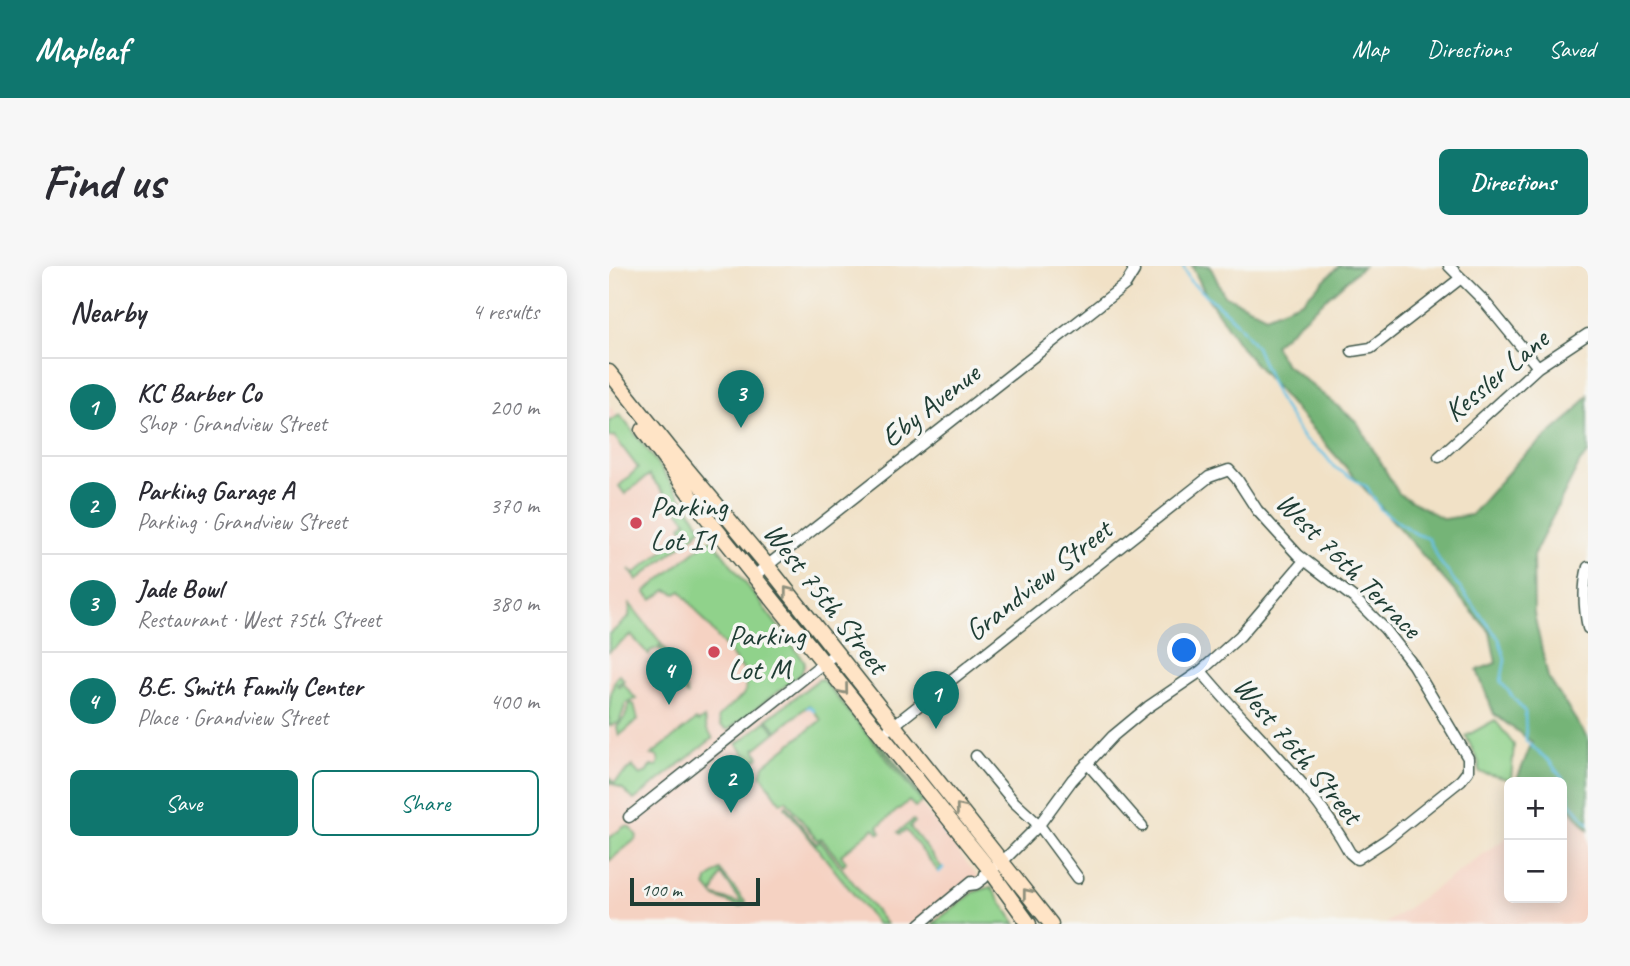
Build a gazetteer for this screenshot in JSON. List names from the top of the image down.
{
  "streets": {
    "main road": ["West 75th Street"],
    "street": [
      "Kessler Lane",
      "Eby Avenue",
      "West 76th Terrace",
      "Grandview Street",
      "West 76th Street"
    ]
  },
  "crossings": [
    ["Eby Avenue", "West 75th Street"],
    ["West 76th Terrace", "Grandview Street"],
    ["West 76th Terrace", "West 76th Street"],
    ["Grandview Street", "West 75th Street"]
  ],
  "places": ["Parking Lot I1", "Parking Lot M"],
  "scale_bar": "100 m",
  "page": {
    "header": "Mapleaf",
    "nav": ["Map", "Directions", "Saved"],
    "buttons": [
      "Directions",
      ["Save", "Share"]
    ],
    "title": "Find us",
    "heading": ["Nearby", "4 results"],
    "list": [
      {
        "mark": "1",
        "name": "KC Barber Co",
        "note": "Shop · Grandview Street",
        "value": "200 m"
      },
      {
        "mark": "2",
        "name": "Parking Garage A",
        "note": "Parking · Grandview Street",
        "value": "370 m"
      },
      {
        "mark": "3",
        "name": "Jade Bowl",
        "note": "Restaurant · West 75th Street",
        "value": "380 m"
      },
      {
        "mark": "4",
        "name": "B.E. Smith Family Center",
        "note": "Place · Grandview Street",
        "value": "400 m"
      }
    ],
    "pins": [
      "3",
      "4",
      "1",
      "2"
    ],
    "map_buttons": ["+", "−"],
    "scale": "100 m"
  }
}
